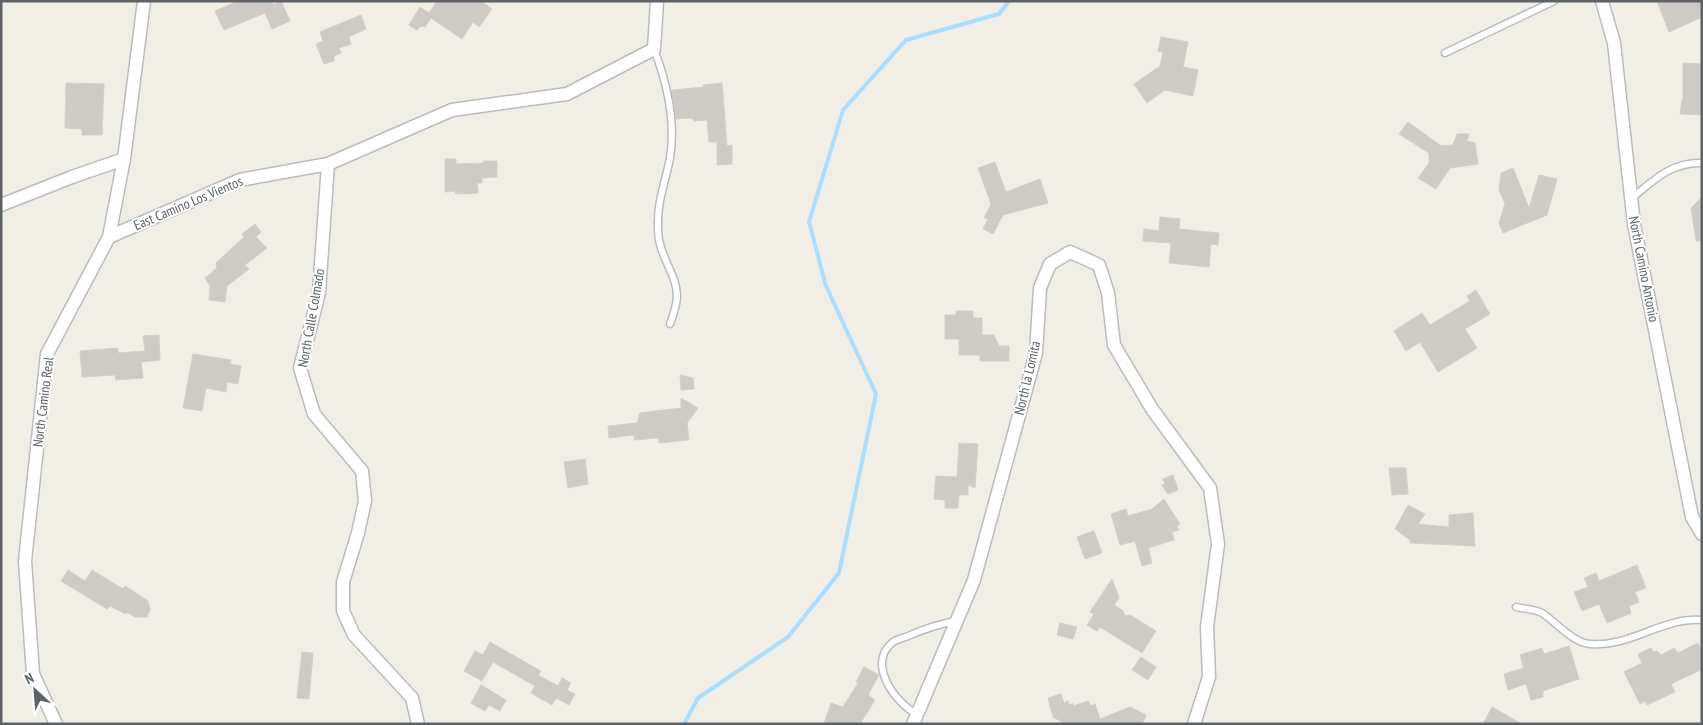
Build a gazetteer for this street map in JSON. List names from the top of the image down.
{
  "streets": {
    "street": [
      "East Camino Los Vientos",
      "North Camino Antonio",
      "North Calle Colmado",
      "North la Lomita",
      "North Camino Real"
    ]
  },
  "crossings": [
    ["East Camino Los Vientos", "North Calle Colmado"],
    ["East Camino Los Vientos", "North Camino Real"]
  ],
  "north": "top left"
}
